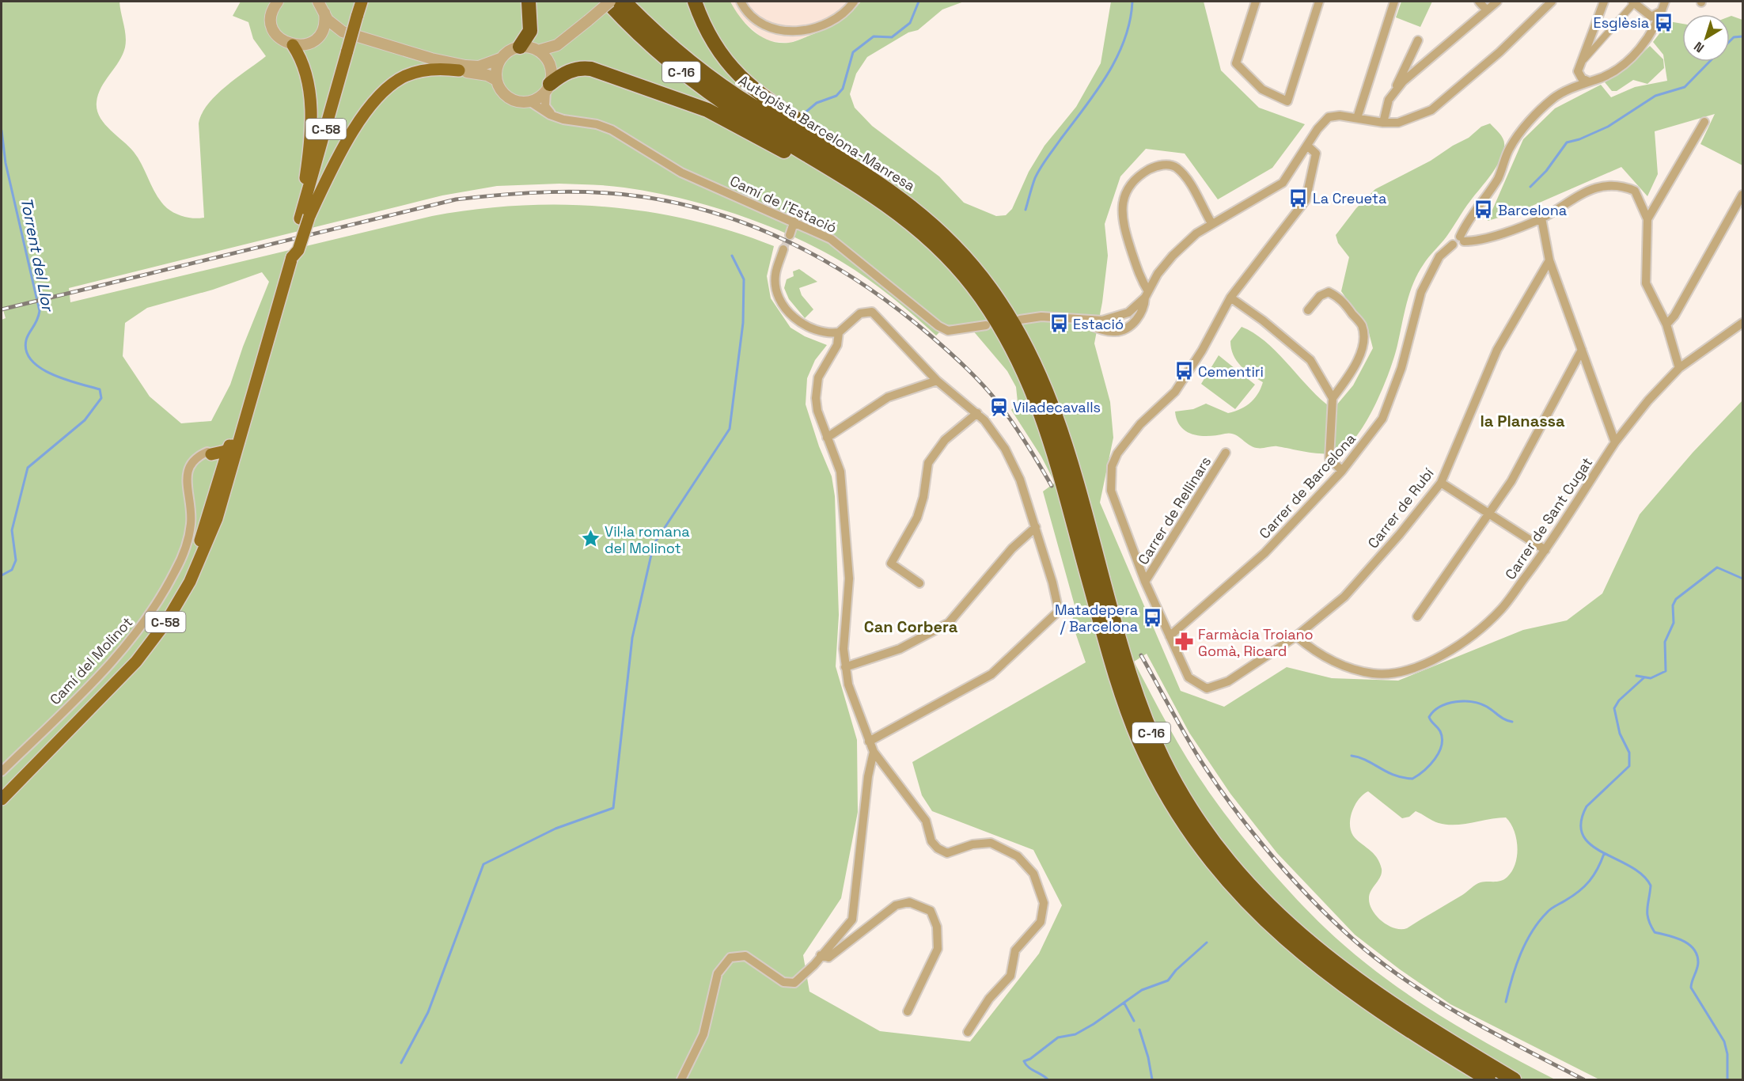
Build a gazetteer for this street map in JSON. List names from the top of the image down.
{
  "streets": {
    "highway": ["C-16", "Autopista Barcelona-Manresa"],
    "main road": ["C-58"],
    "street": [
      "Camí de l'Estació",
      "Carrer de Barcelona",
      "Carrer de Rubí",
      "Carrer de Rellinars",
      "Carrer de Sant Cugat",
      "Camí del Molinot"
    ]
  },
  "crossings": [
    ["Carrer de Barcelona", "Carrer de Rubí"],
    ["Carrer de Rubí", "Carrer de Sant Cugat"]
  ],
  "districts": ["la Planassa", "Can Corbera"],
  "water": ["Torrent del Llor"],
  "places": {
    "bus stop": [
      "Esglèsia",
      "La Creueta",
      "Barcelona",
      "Estació",
      "Cementiri",
      "Matadepera / Barcelona"
    ],
    "station": ["Viladecavalls"],
    "place": ["Vil·la romana del Molinot"],
    "pharmacy": ["Farmàcia Troiano Gomà, Ricard"]
  },
  "north": "bottom left"
}
